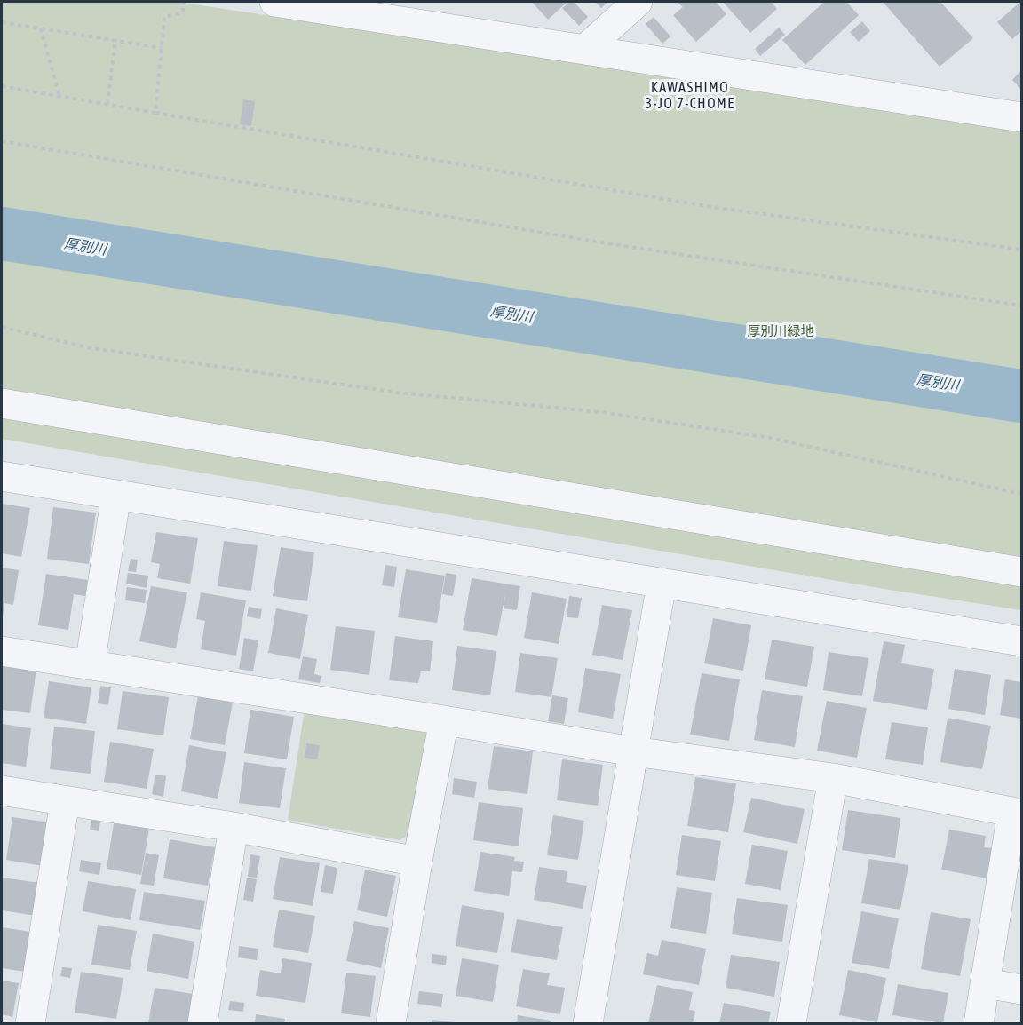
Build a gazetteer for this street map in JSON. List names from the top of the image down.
{
  "districts": ["KAWASHIMO 3-JO 7-CHOME"],
  "water": ["厚別川"],
  "parks": ["厚別川緑地"]
}
